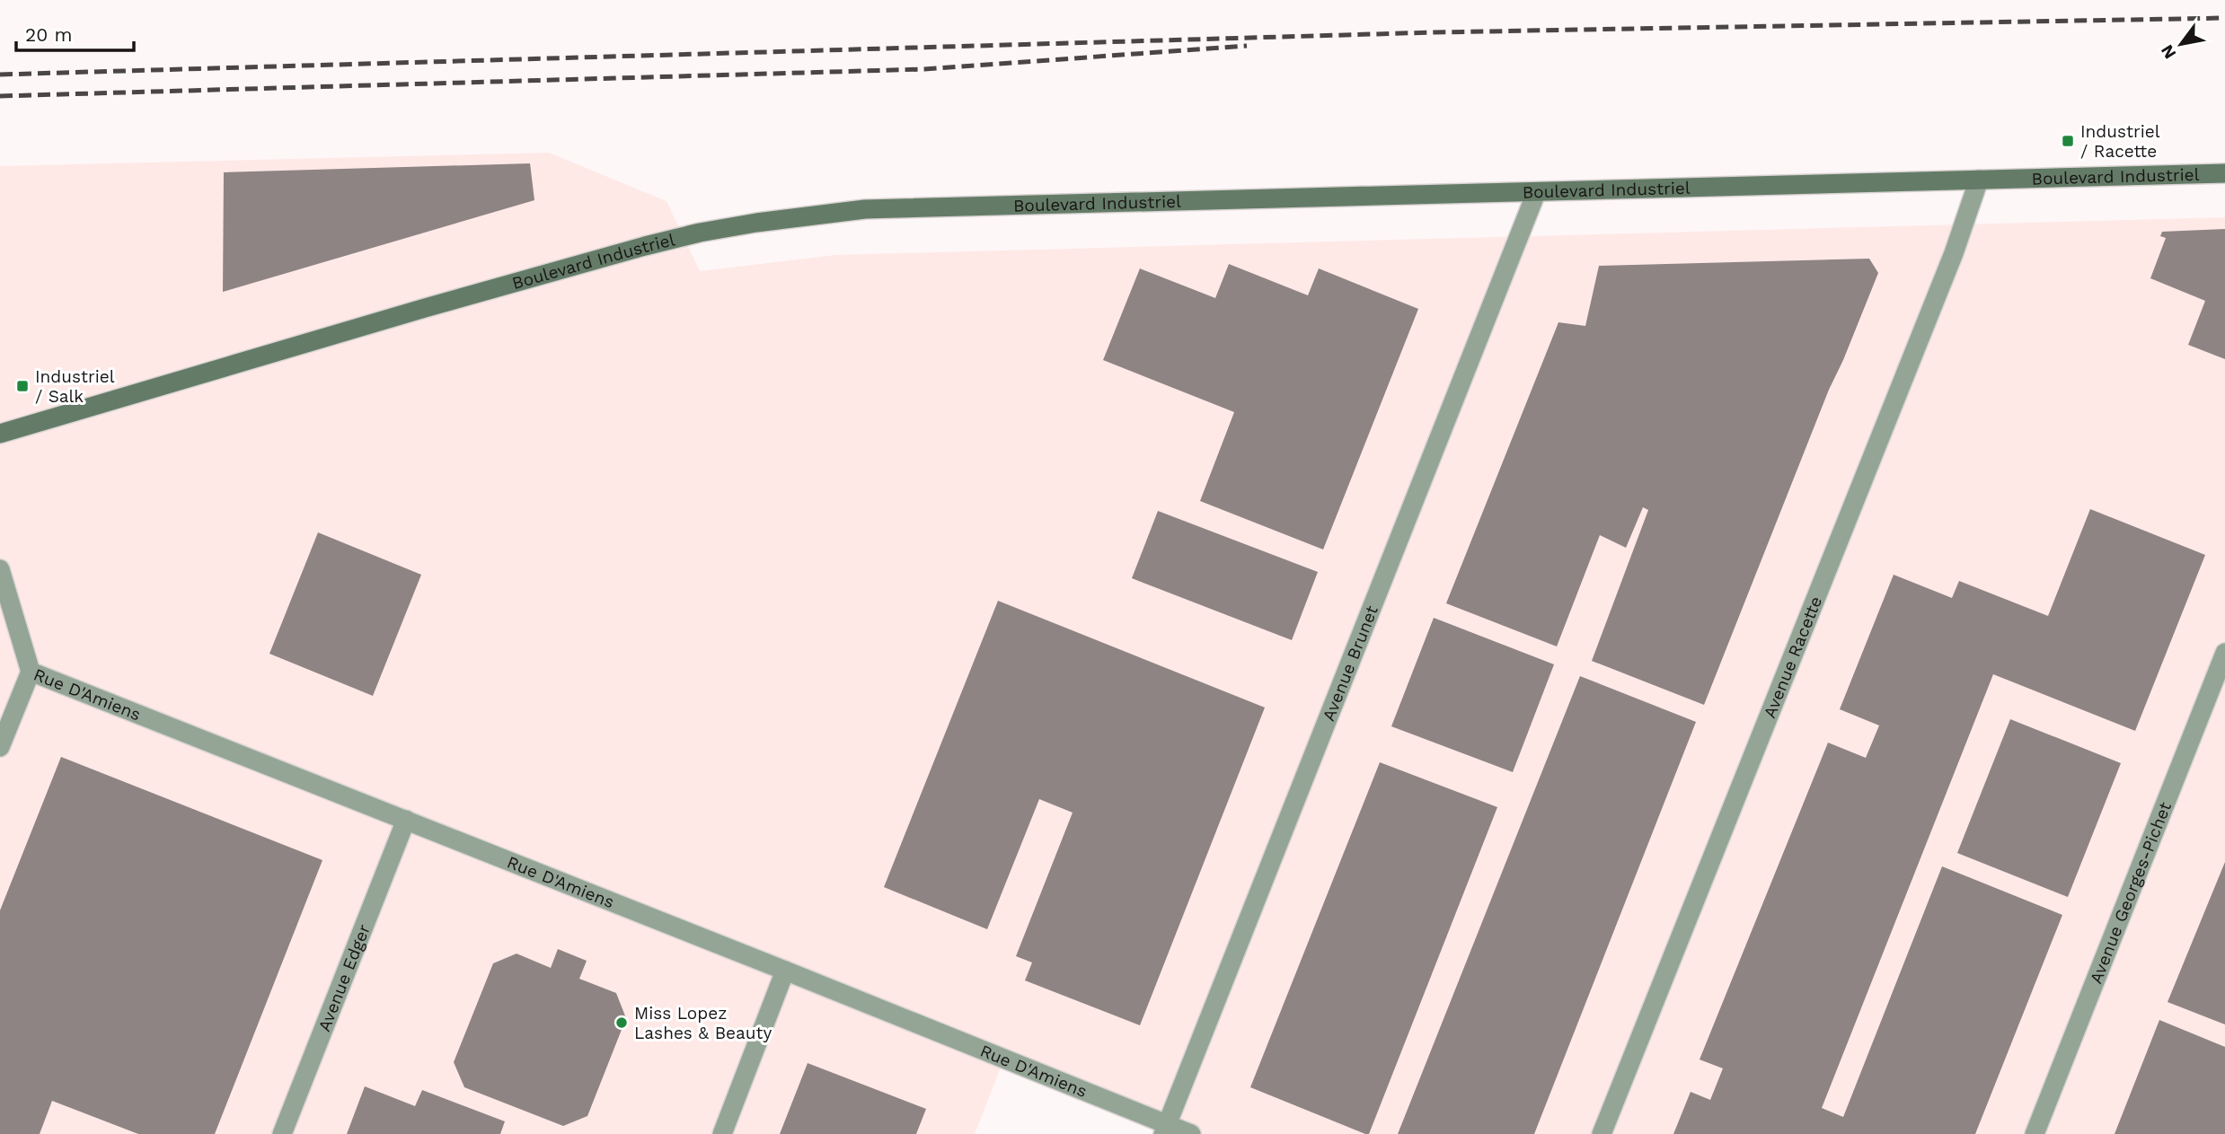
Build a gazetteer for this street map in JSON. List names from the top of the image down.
{
  "streets": {
    "street": [
      "Boulevard Industriel",
      "Avenue Racette",
      "Avenue Brunet",
      "Rue D'Amiens",
      "Avenue Georges-Pichet",
      "Avenue Edger"
    ]
  },
  "crossings": [
    ["Boulevard Industriel", "Avenue Racette"],
    ["Boulevard Industriel", "Avenue Brunet"],
    ["Avenue Brunet", "Rue D'Amiens"],
    ["Rue D'Amiens", "Avenue Edger"]
  ],
  "places": {
    "transit": ["Industriel / Racette", "Industriel / Salk"],
    "other": ["Miss Lopez Lashes & Beauty"]
  },
  "scale_bar": "20 m",
  "north": "bottom left"
}
